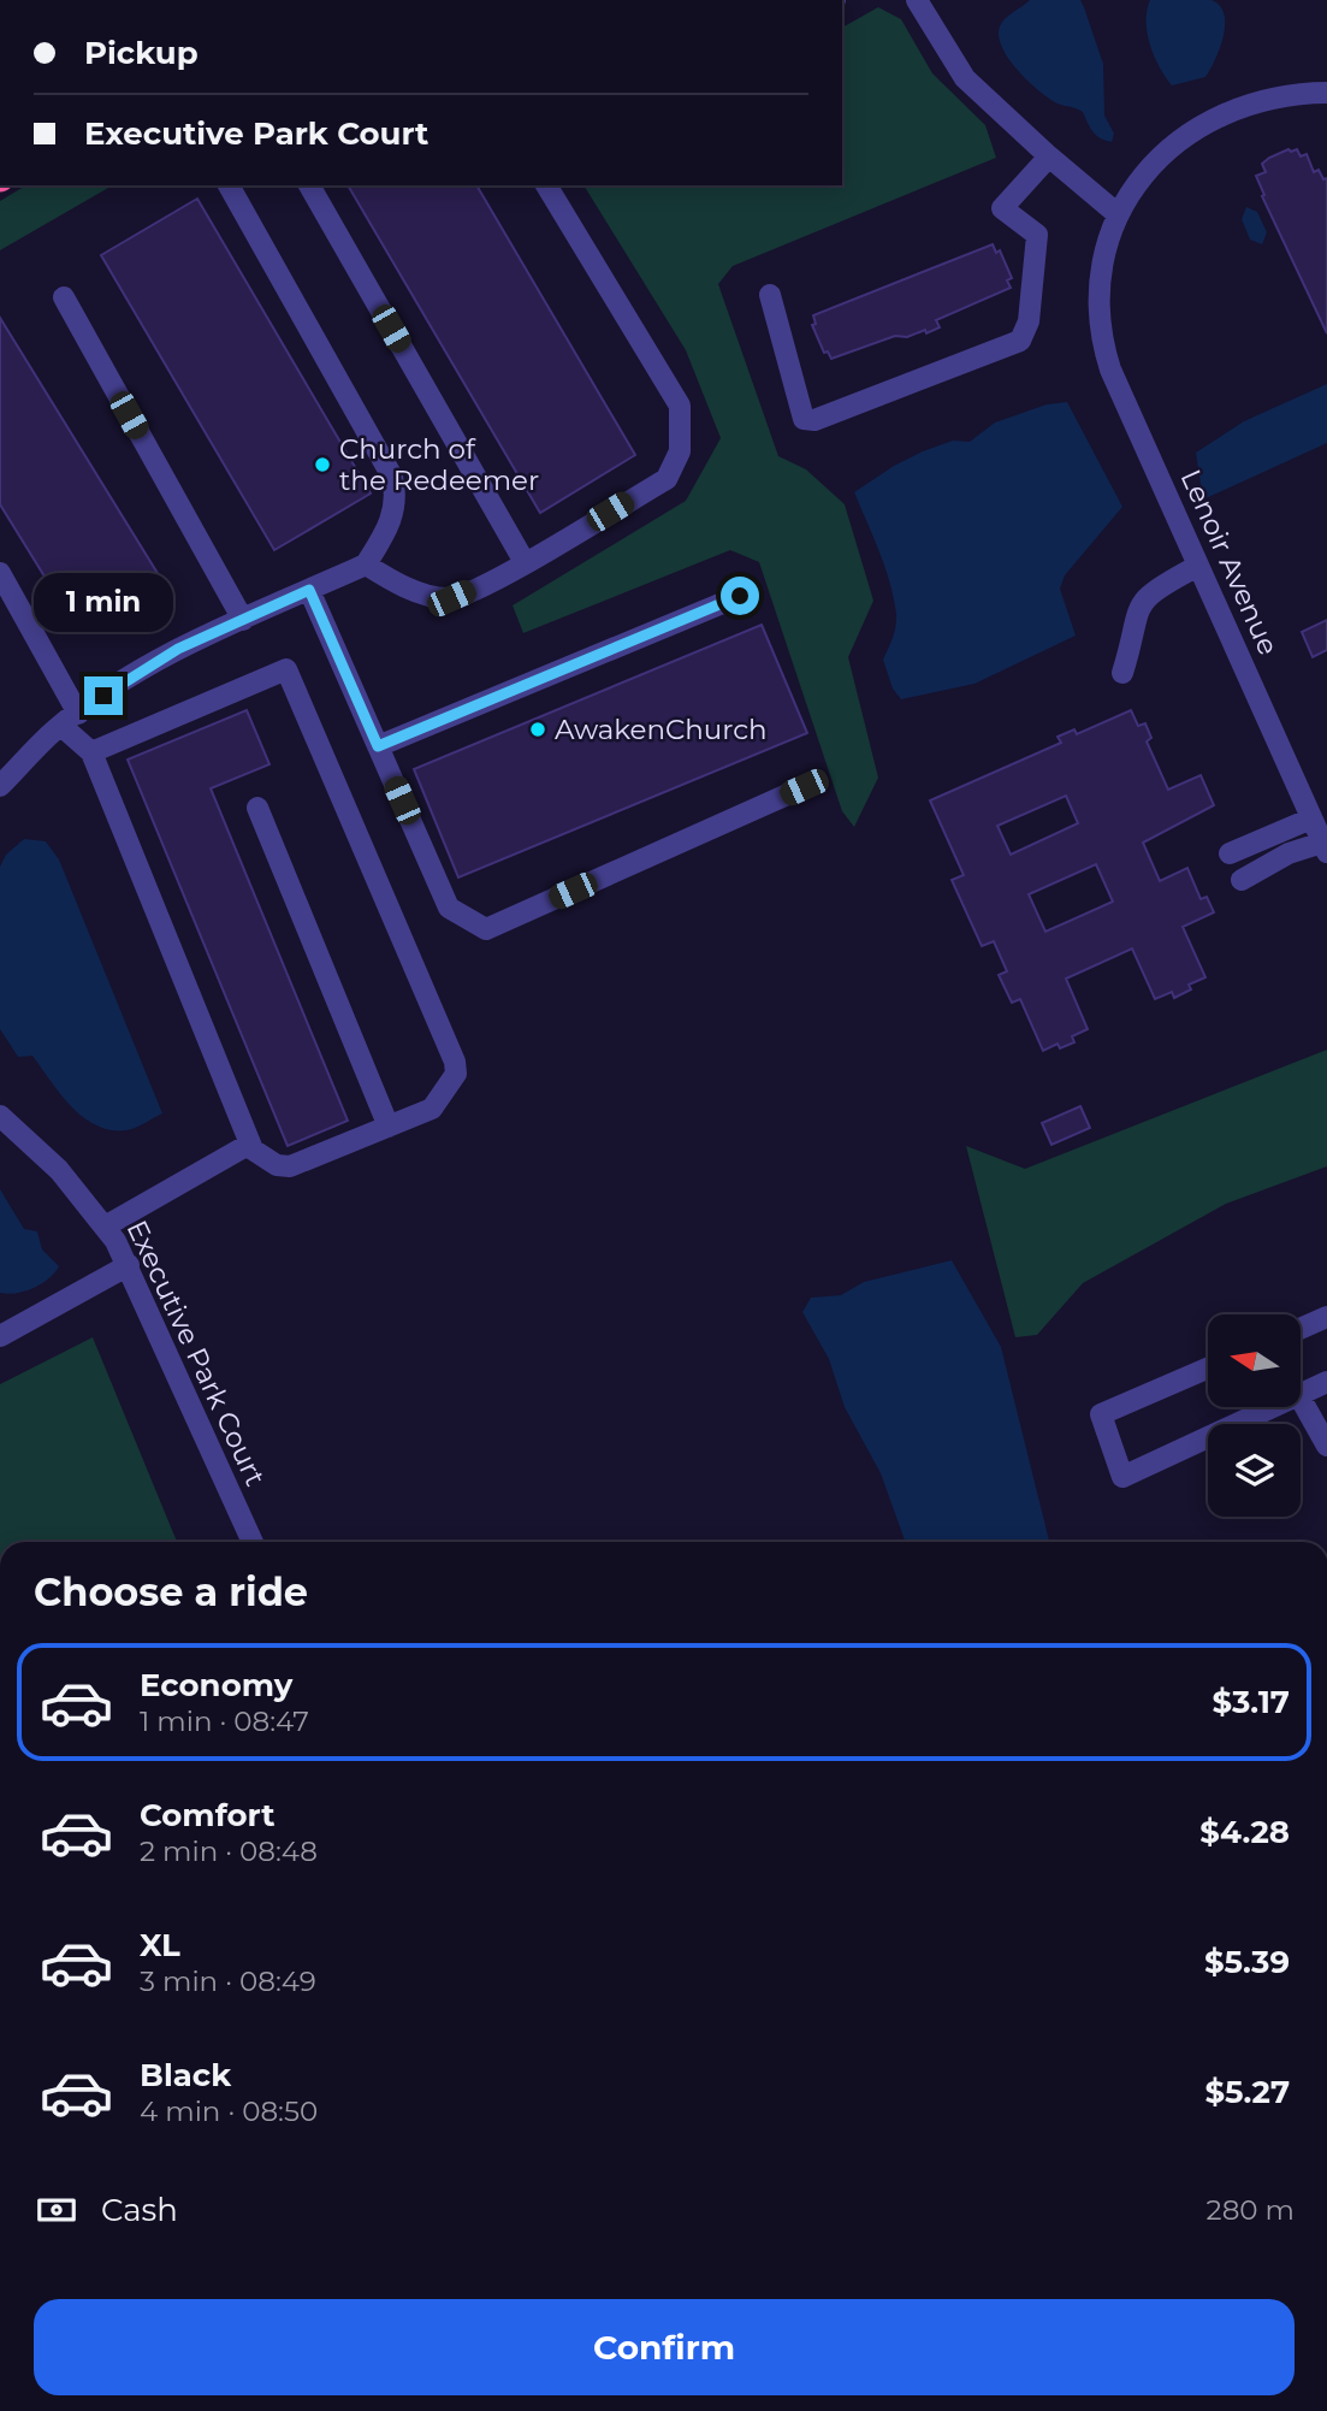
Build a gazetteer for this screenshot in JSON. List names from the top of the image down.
{
  "streets": {
    "street": ["Lenoir Avenue", "Executive Park Court"]
  },
  "places": ["Church of the Redeemer", "AwakenChurch"],
  "north": "left",
  "page": {
    "banner": ["Pickup", "Executive Park Court"],
    "bubble": "1 min",
    "heading": "Choose a ride",
    "list": [
      {
        "name": "Economy",
        "note": "1 min · 08:47",
        "value": "$3.17"
      },
      {
        "name": "Comfort",
        "note": "2 min · 08:48",
        "value": "$4.28"
      },
      {
        "name": "XL",
        "note": "3 min · 08:49",
        "value": "$5.39"
      },
      {
        "name": "Black",
        "note": "4 min · 08:50",
        "value": "$5.27"
      }
    ],
    "pay": ["Cash", "280 m"],
    "buttons": "Confirm"
  }
}
